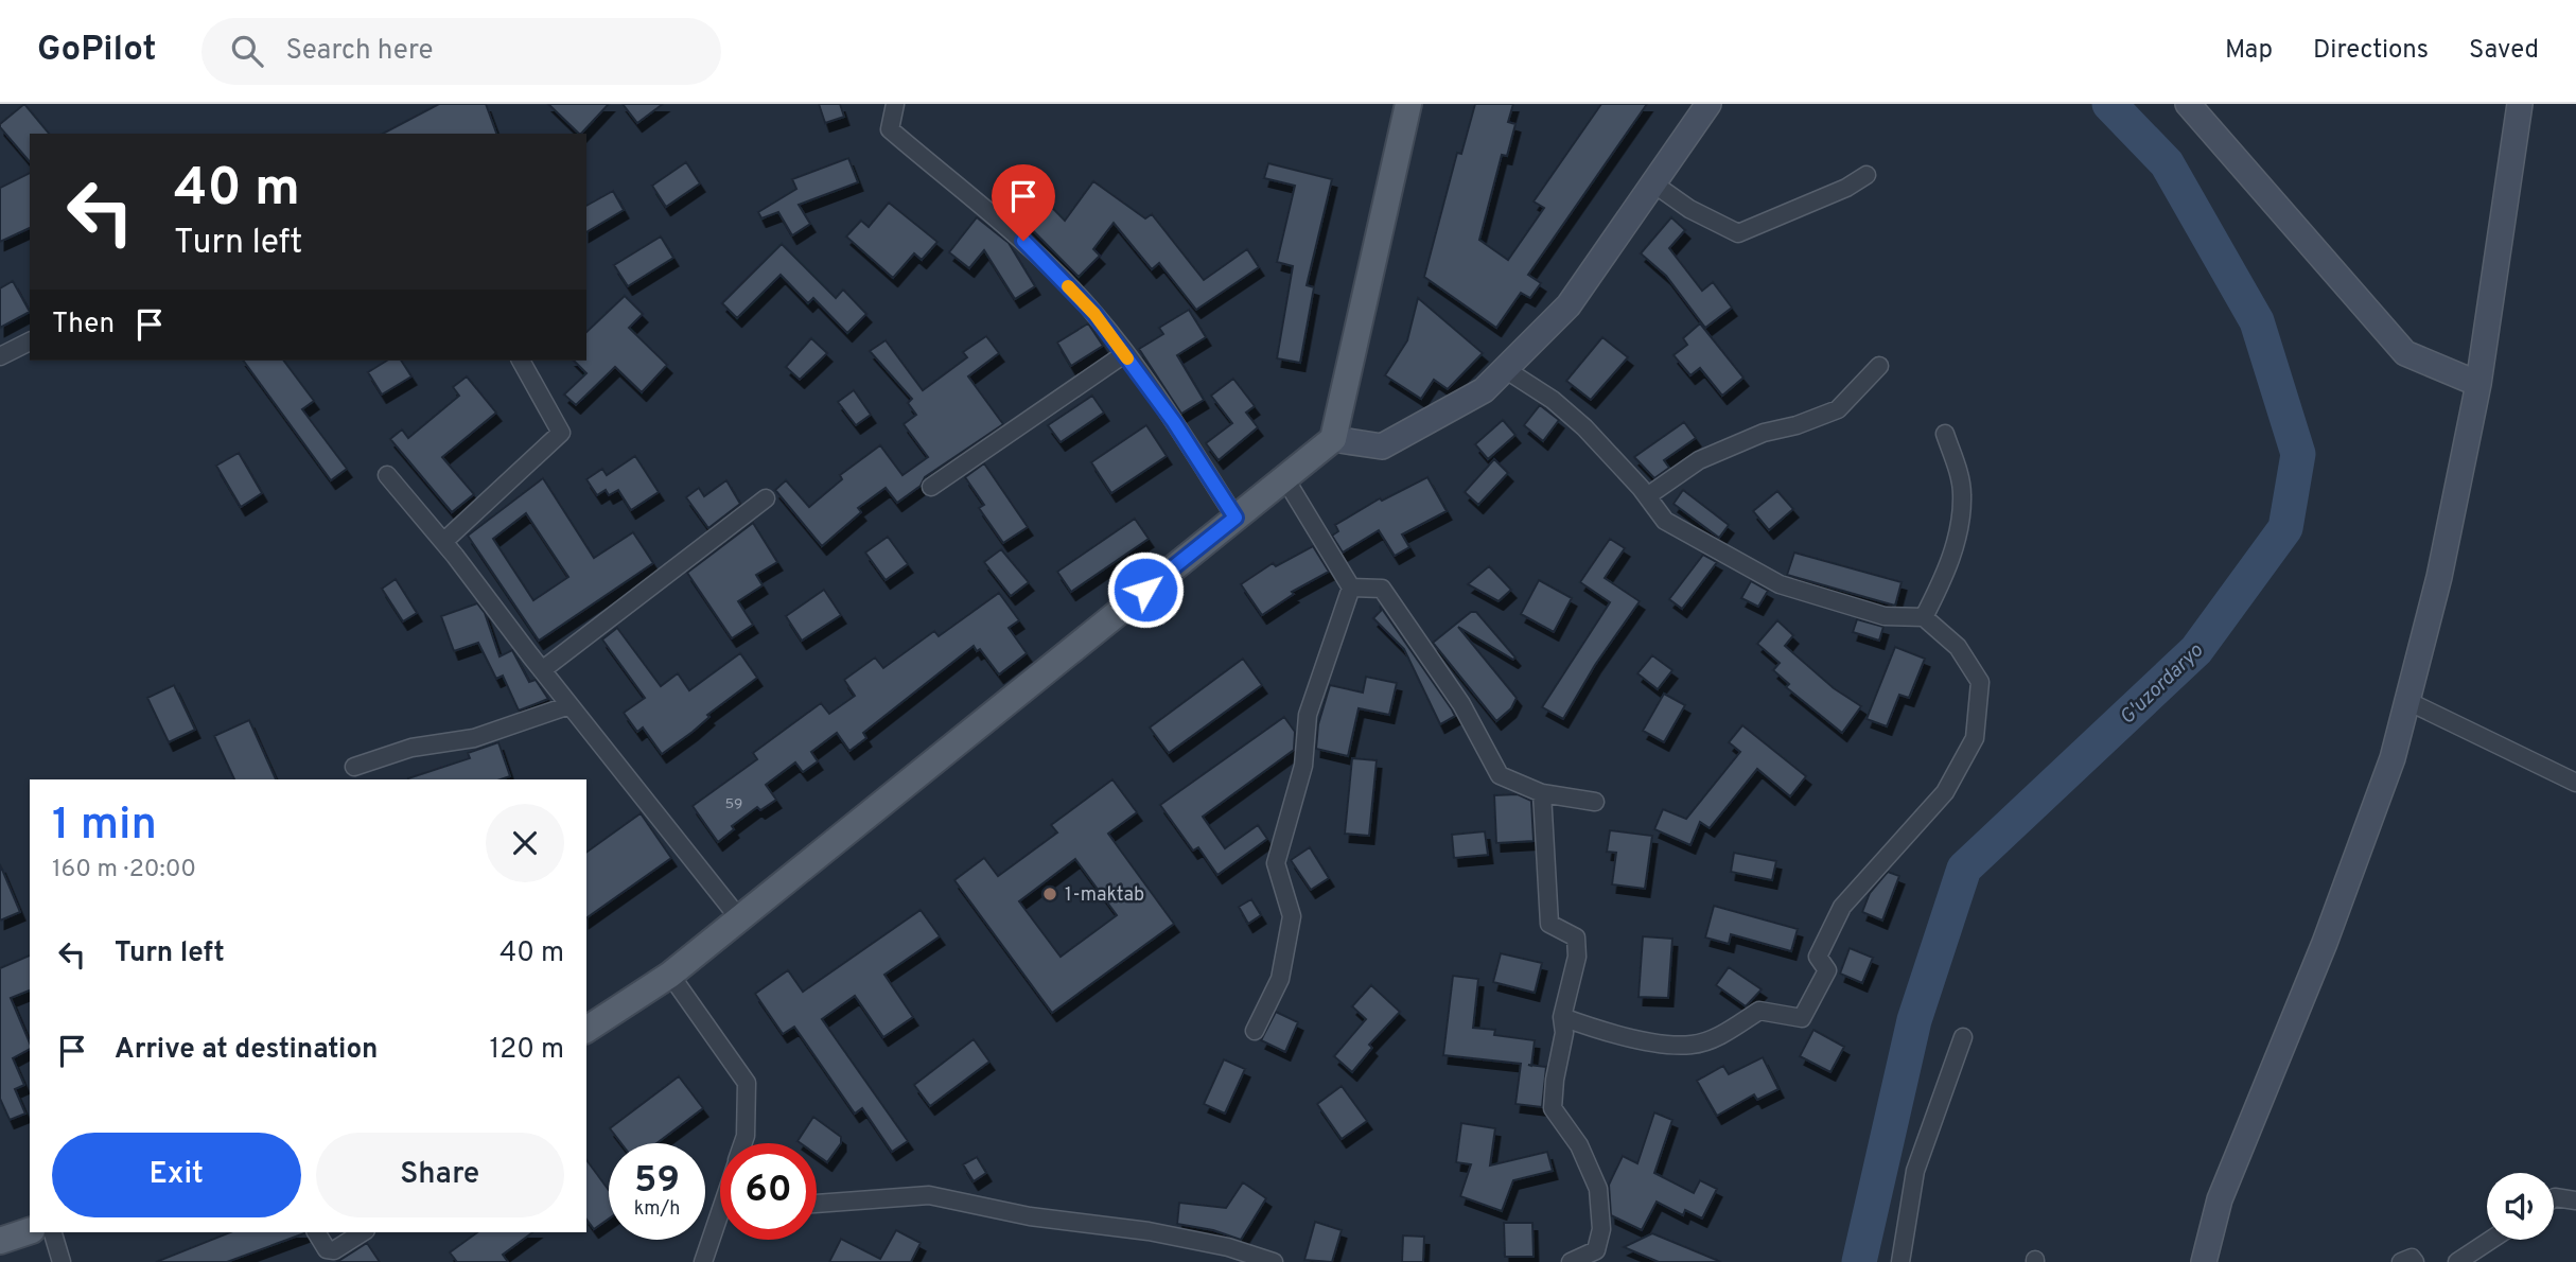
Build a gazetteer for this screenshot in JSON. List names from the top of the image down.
{
  "water": ["G'uzordaryo"],
  "places": ["1-maktab"],
  "house_numbers": ["59"],
  "page": {
    "header": "GoPilot",
    "search": "Search here",
    "nav": ["Map", "Directions", "Saved"],
    "turn": ["40 m", "Turn left"],
    "then": "Then",
    "heading": ["1 min", "160 m · 20:00"],
    "list": [
      {
        "name": "Turn left",
        "value": "40 m"
      },
      {
        "name": "Arrive at destination",
        "value": "120 m"
      }
    ],
    "buttons": ["Exit", "Share"],
    "speed": "59 km/h",
    "limit": "60"
  }
}
